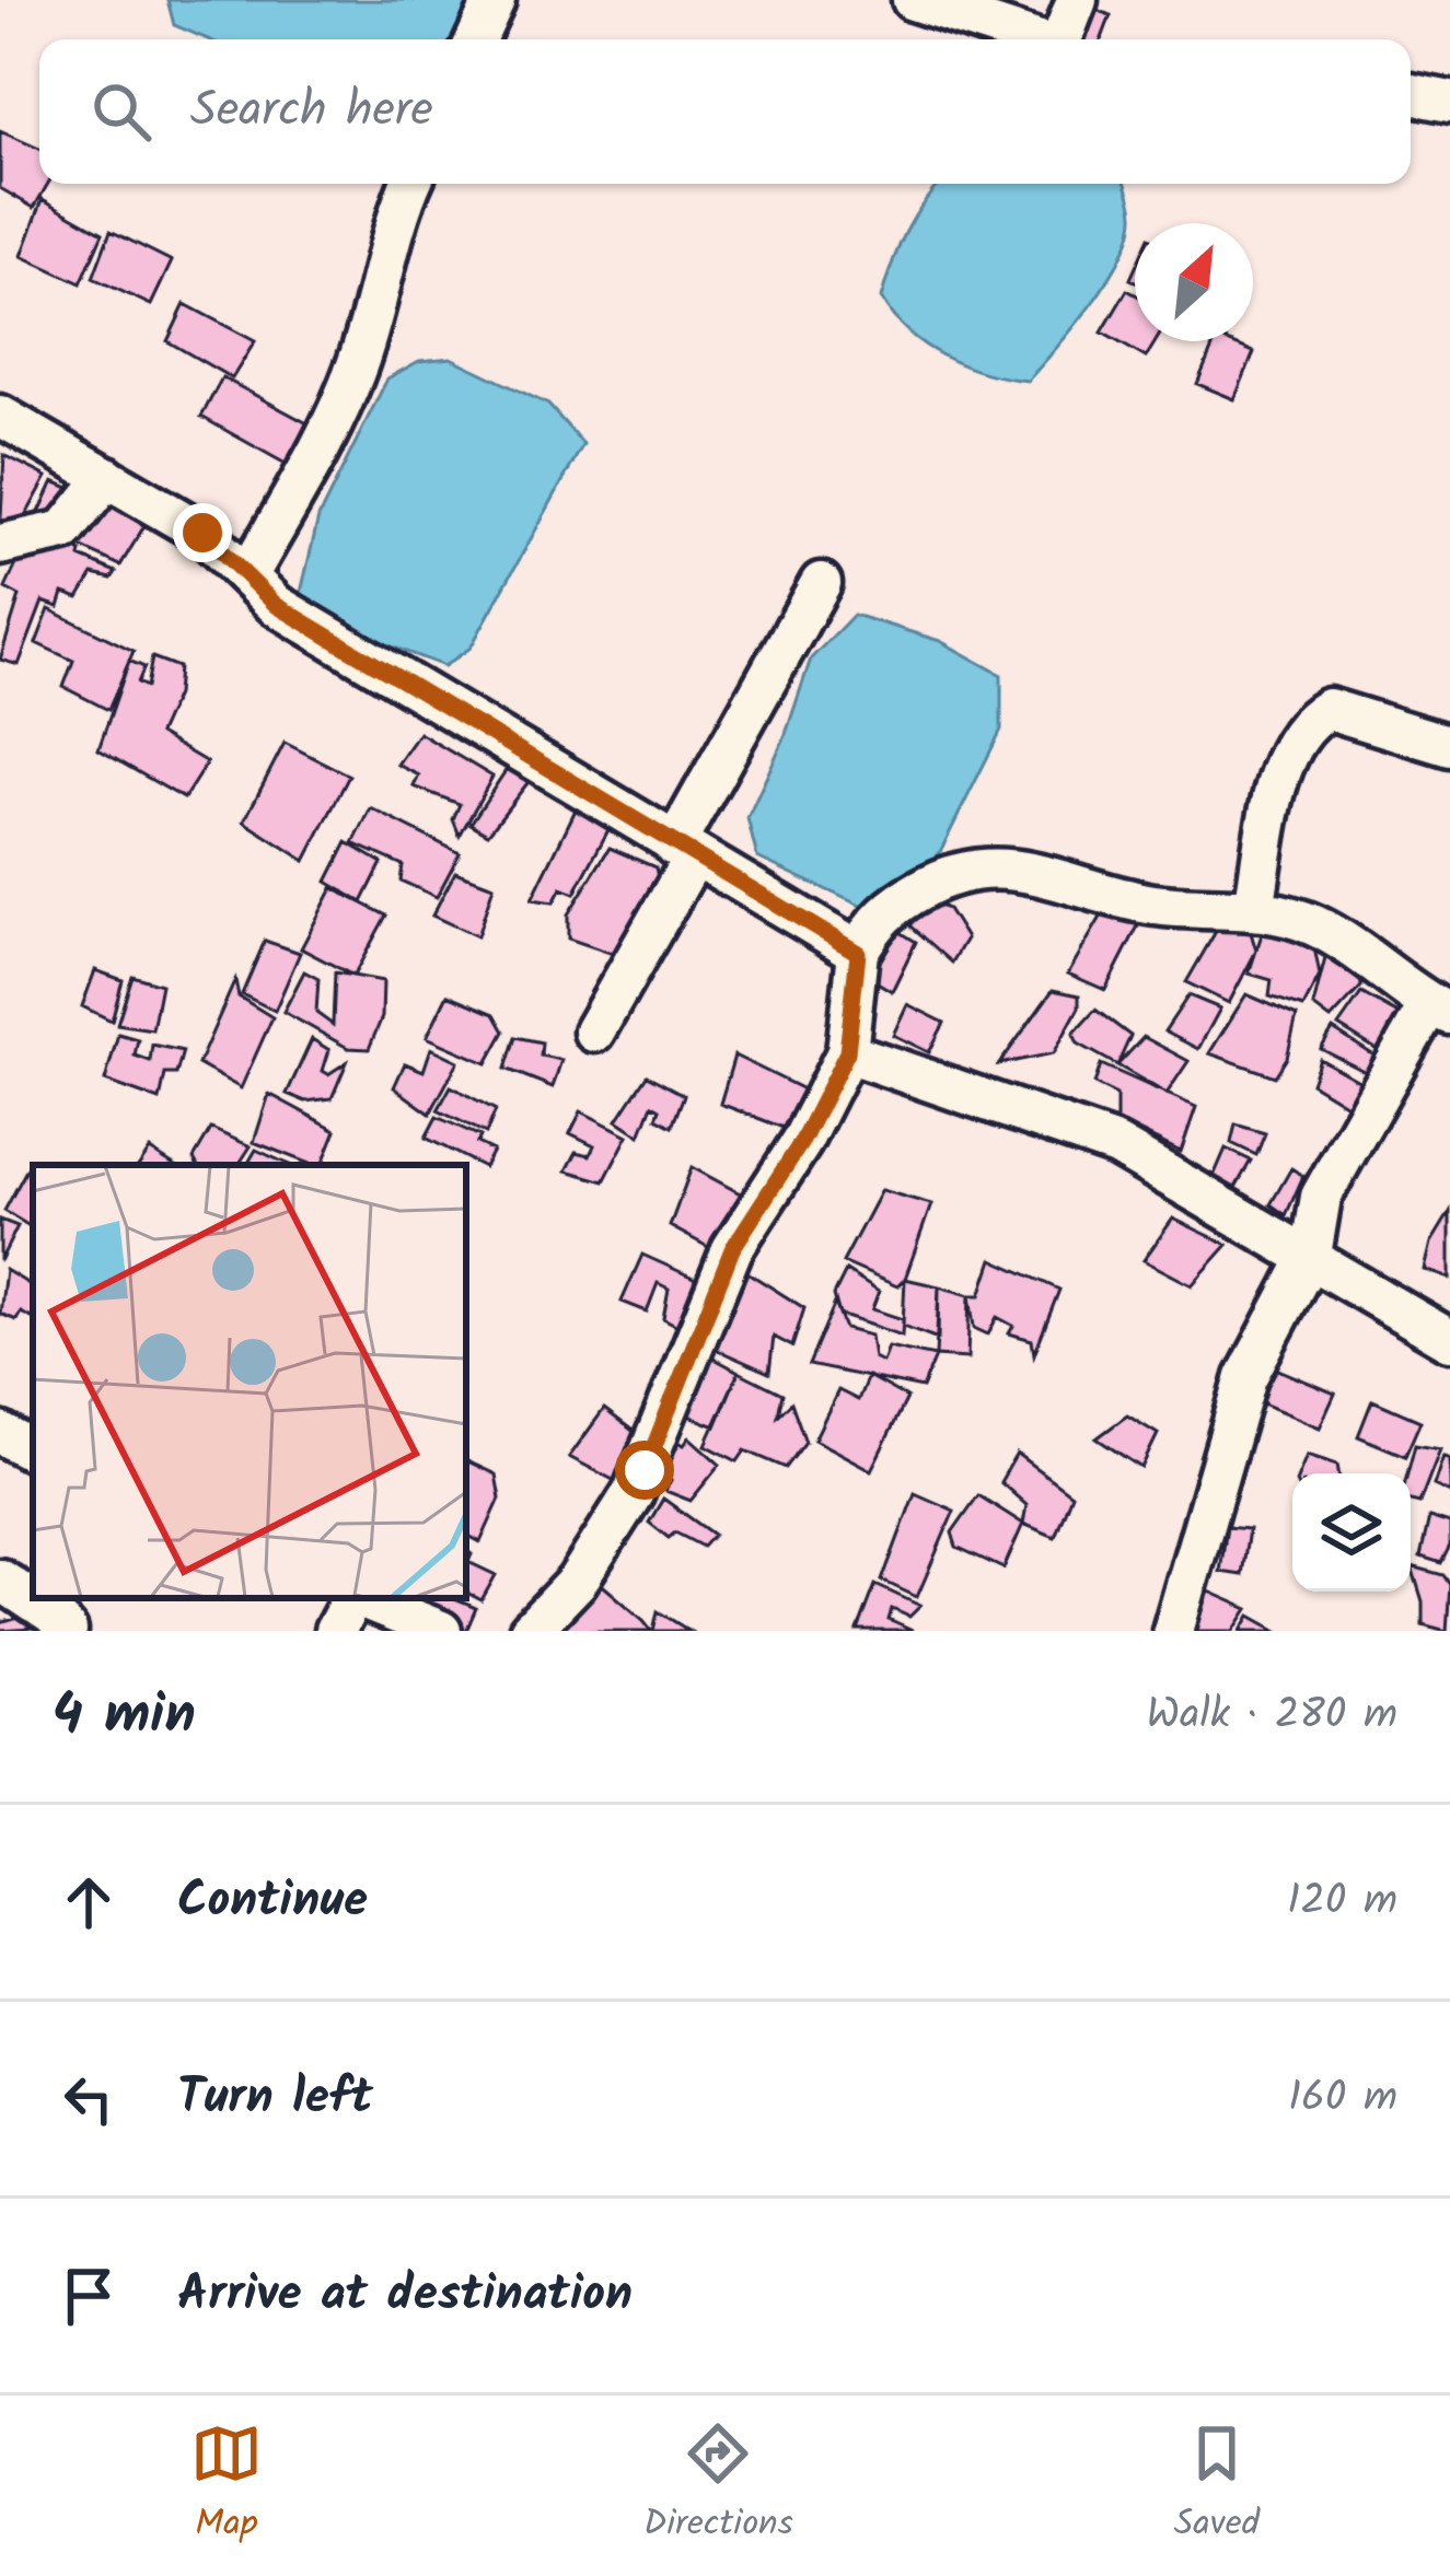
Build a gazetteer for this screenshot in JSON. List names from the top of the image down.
{
  "north": "top right",
  "page": {
    "search": "Search here",
    "heading": ["4 min", "Walk · 280 m"],
    "list": [
      ["Continue", "120 m"],
      ["Turn left", "160 m"],
      "Arrive at destination"
    ],
    "nav": ["Map", "Directions", "Saved"]
  }
}
